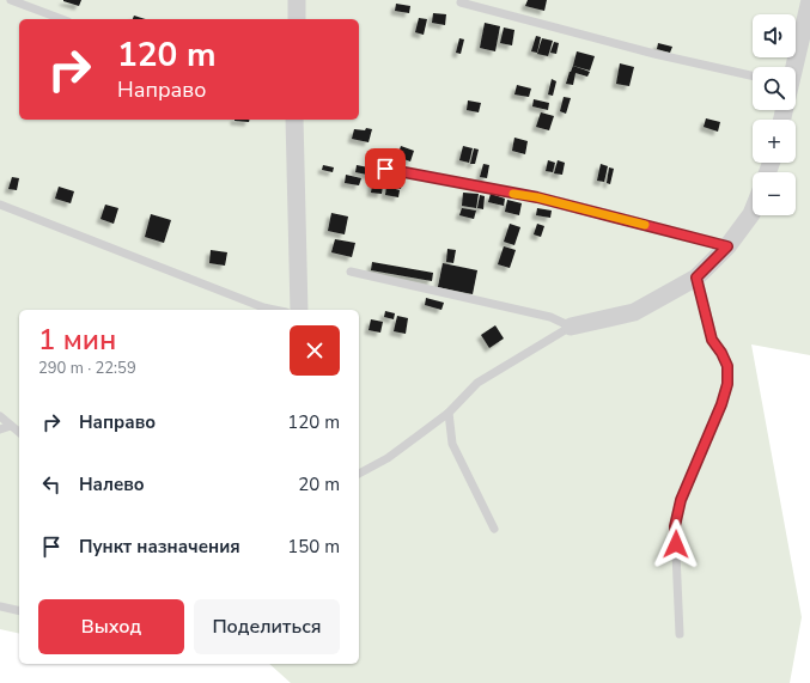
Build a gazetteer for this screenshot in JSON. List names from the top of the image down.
{
  "page": {
    "map_buttons": ["+", "−"],
    "turn": ["120 m", "Направо"],
    "heading": ["1 мин", "290 m · 22:59"],
    "list": [
      {
        "name": "Направо",
        "value": "120 m"
      },
      {
        "name": "Налево",
        "value": "20 m"
      },
      {
        "name": "Пункт назначения",
        "value": "150 m"
      }
    ],
    "buttons": ["Выход", "Поделиться"]
  }
}
